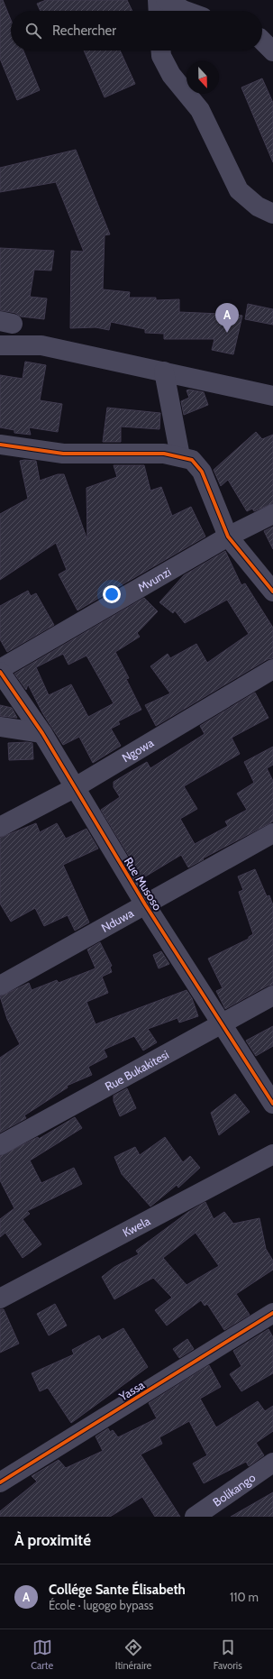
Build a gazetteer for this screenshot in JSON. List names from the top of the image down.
{
  "streets": {
    "street": [
      "Mvunzi",
      "Ngowa",
      "Rue Musoso",
      "Nduwa",
      "Rue Bukakitesi",
      "Kwela",
      "Yassa",
      "Bolikango"
    ]
  },
  "crossings": [
    ["Mvunzi", "Rue Musoso"],
    ["Ngowa", "Rue Musoso"],
    ["Rue Musoso", "Nduwa"],
    ["Rue Musoso", "Rue Bukakitesi"]
  ],
  "north": "bottom",
  "page": {
    "search": "Rechercher",
    "pins": "A",
    "heading": "À proximité",
    "list": [
      {
        "mark": "A",
        "name": "Collége Sante Élisabeth",
        "note": "École · lugogo bypass",
        "value": "110 m"
      }
    ],
    "nav": ["Carte", "Itinéraire", "Favoris"]
  }
}
